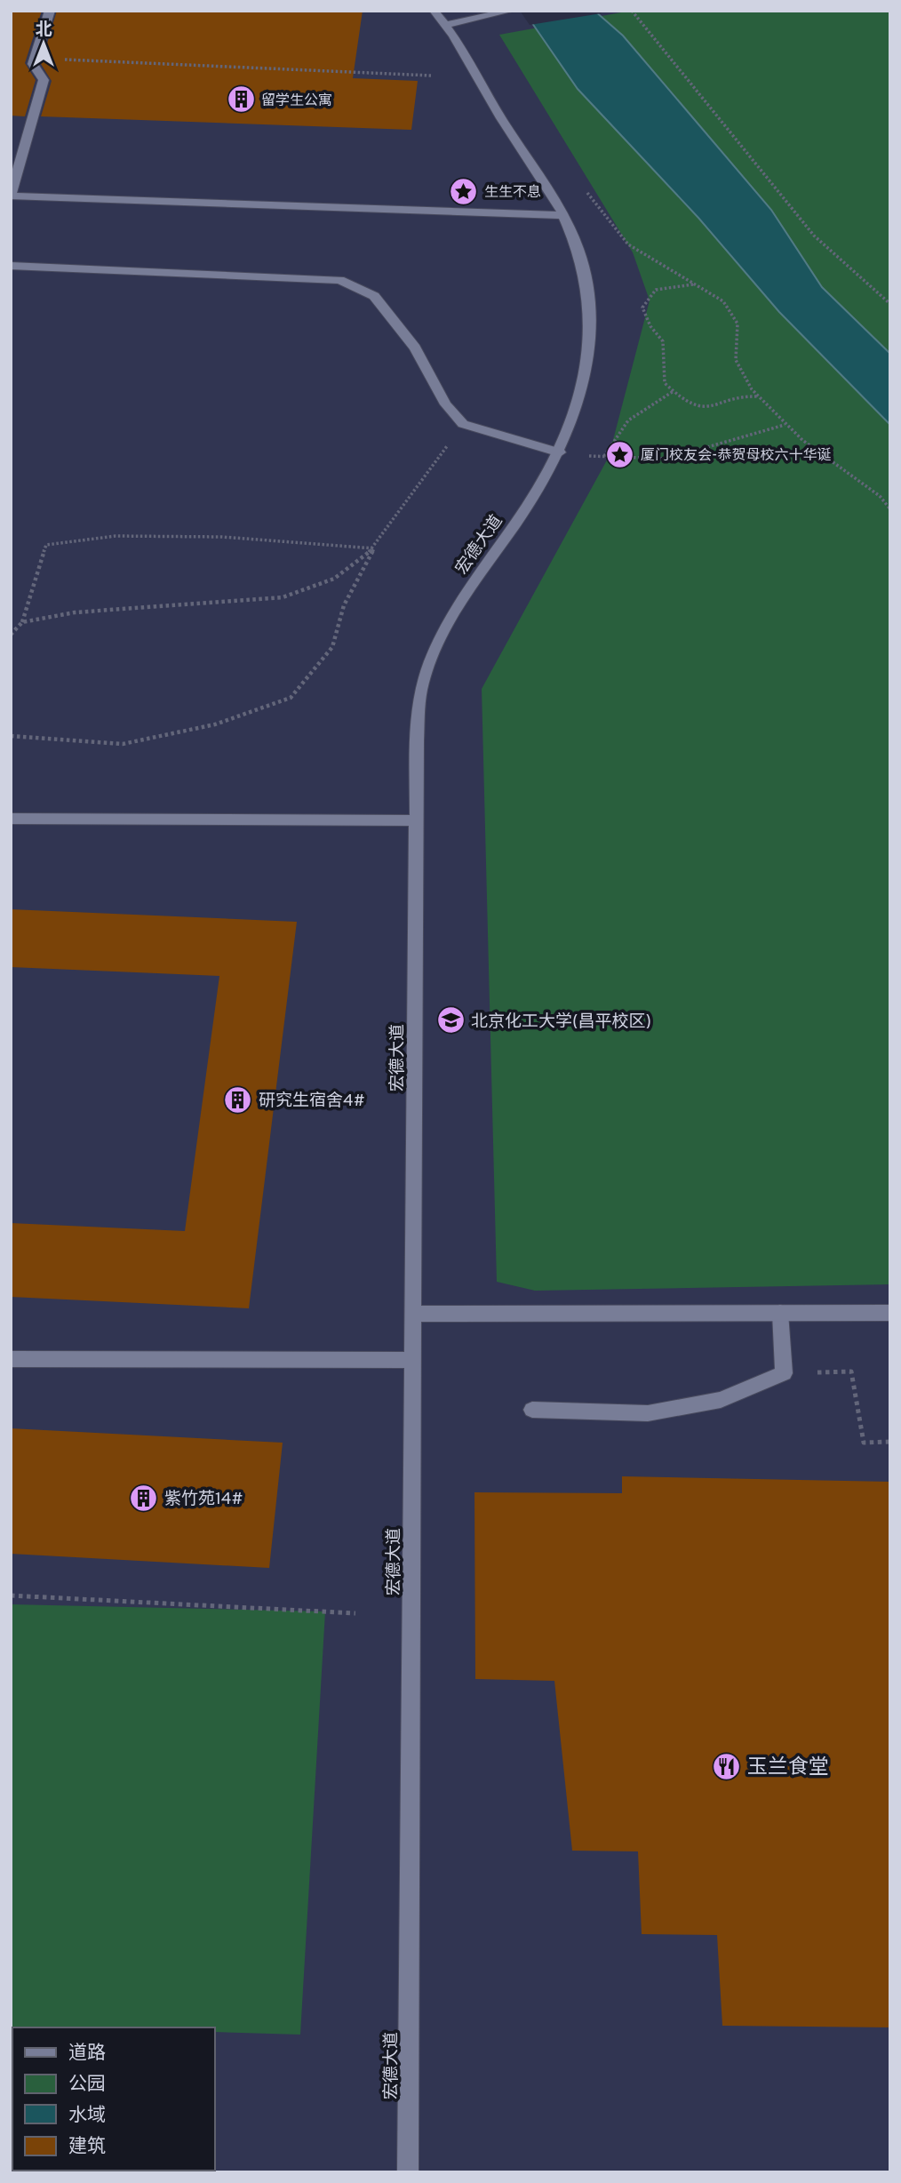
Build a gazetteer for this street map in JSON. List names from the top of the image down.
{
  "streets": {
    "street": ["宏德大道"]
  },
  "places": {
    "building": ["留学生公寓", "研究生宿舍4#", "紫竹苑14#"],
    "place": ["生生不息", "厦门校友会-恭贺母校六十华诞"],
    "school or university": ["北京化工大学(昌平校区)"],
    "restaurant": ["玉兰食堂"]
  },
  "legend": [
    "道路",
    "公园",
    "水域",
    "建筑"
  ],
  "north": "top"
}
